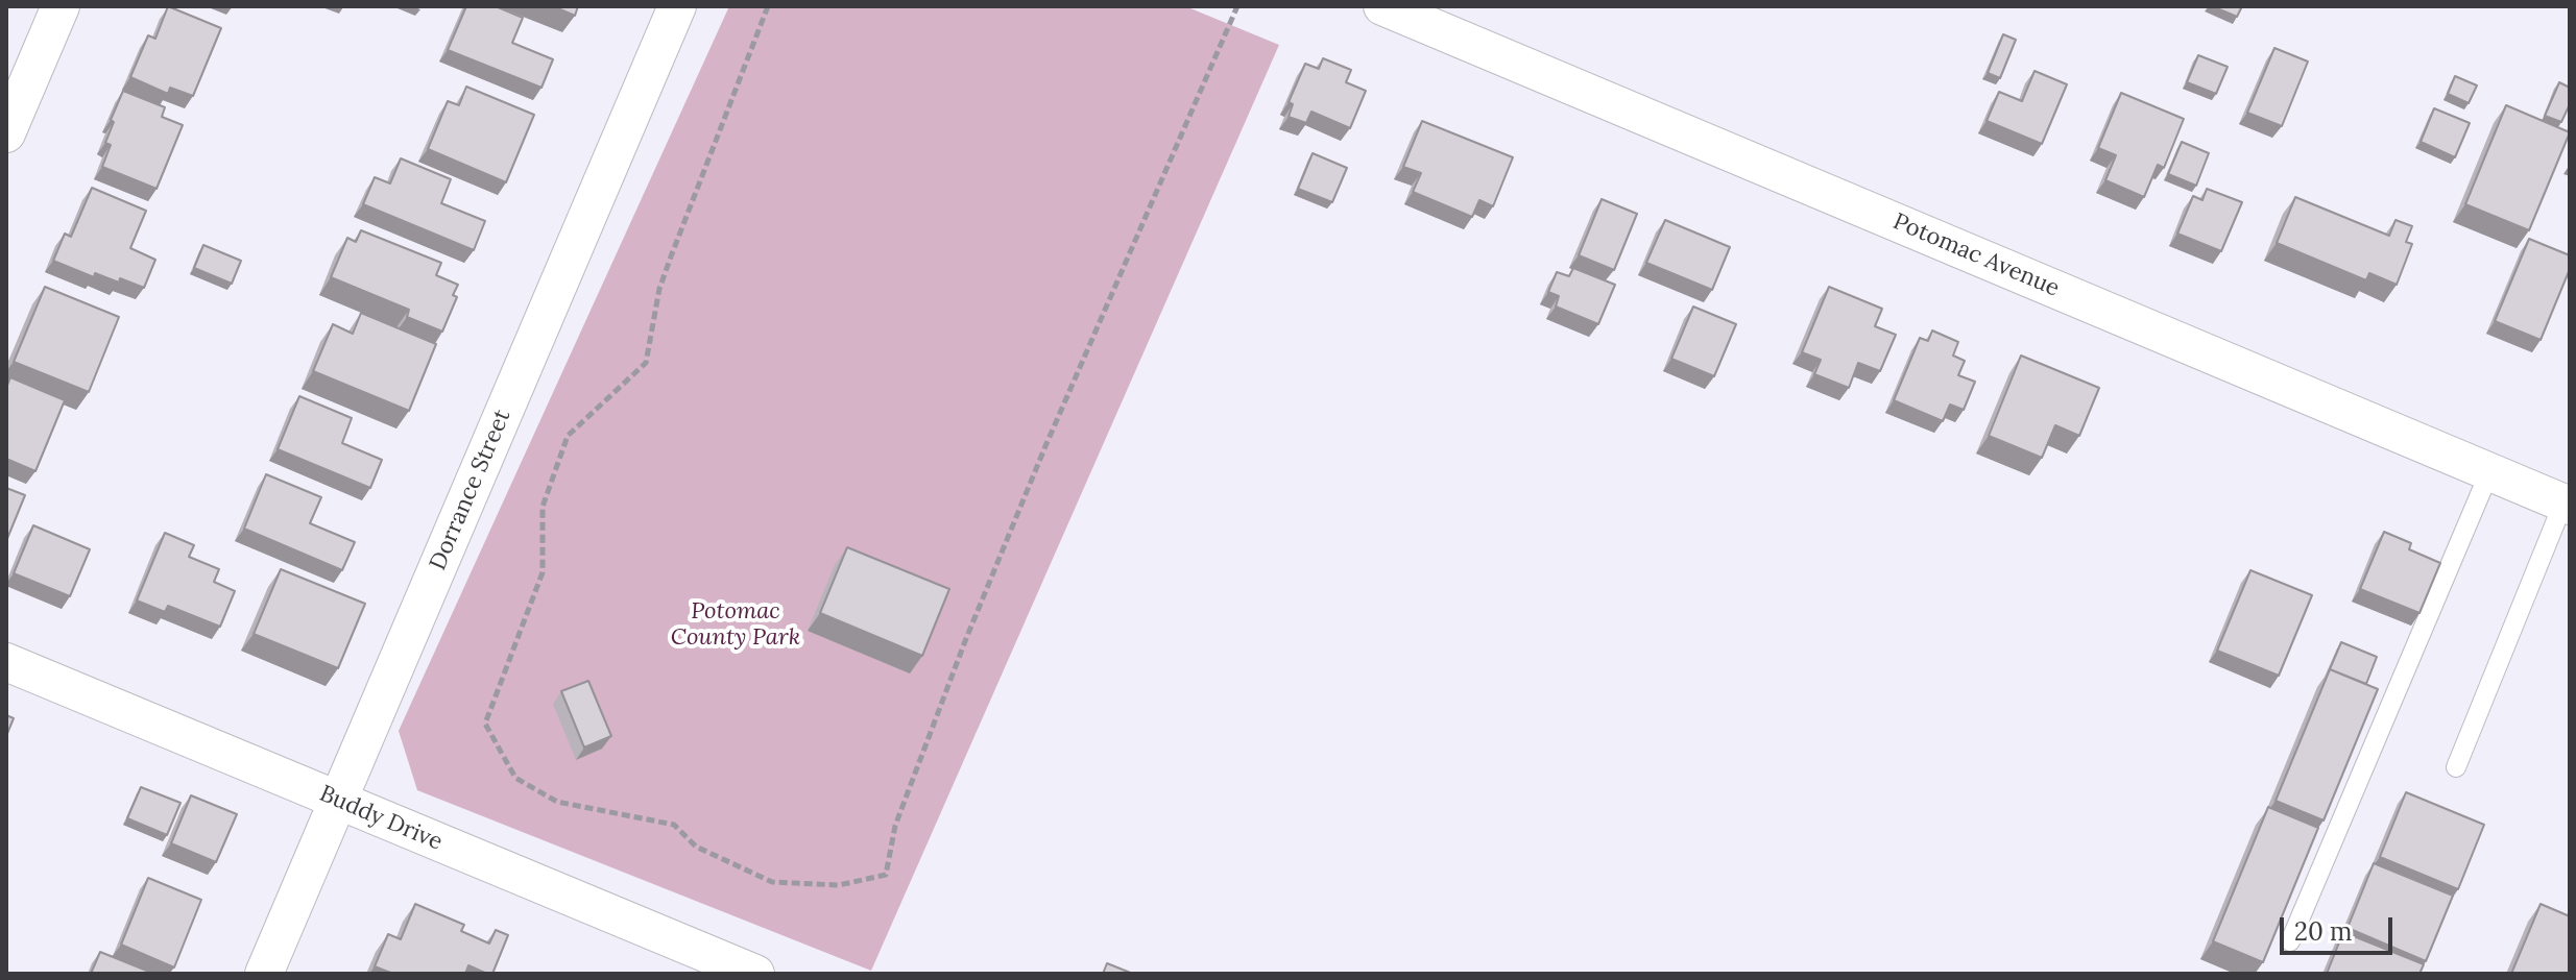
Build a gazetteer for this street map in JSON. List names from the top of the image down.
{
  "streets": {
    "street": ["Potomac Avenue", "Dorrance Street", "Buddy Drive"]
  },
  "crossings": [
    ["Dorrance Street", "Buddy Drive"]
  ],
  "parks": ["Potomac County Park"],
  "scale_bar": "20 m"
}
